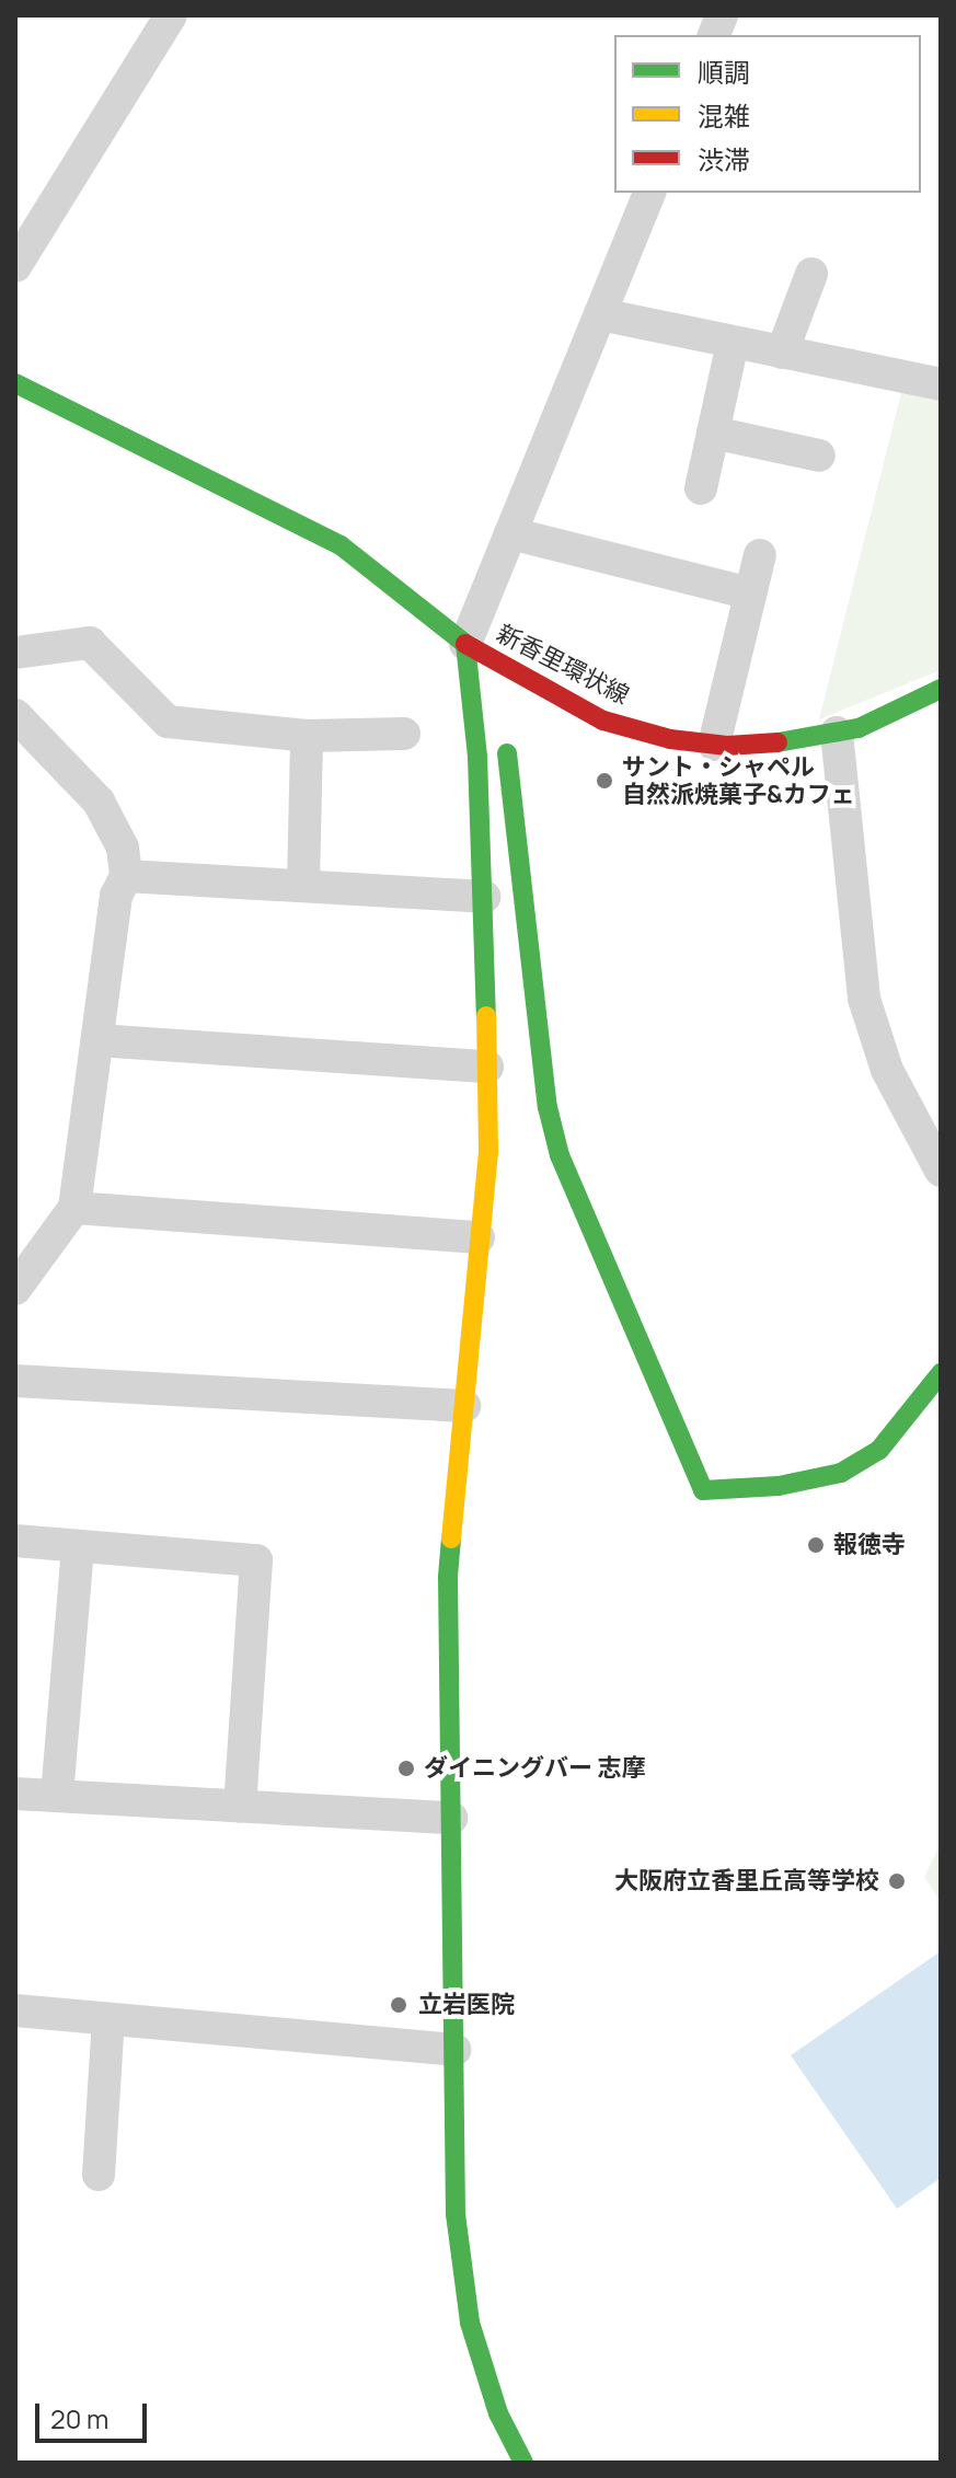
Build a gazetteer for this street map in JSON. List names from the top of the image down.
{
  "streets": {
    "street": ["新香里環状線"]
  },
  "places": [
    "サント・シャペル 自然派焼菓子&カフェ",
    "報徳寺",
    "ダイニングバー 志摩",
    "大阪府立香里丘高等学校",
    "立岩医院"
  ],
  "legend": ["順調", "混雑", "渋滞"],
  "scale_bar": "20 m"
}
